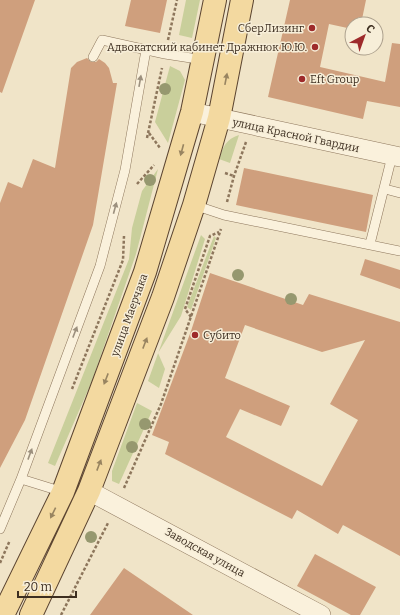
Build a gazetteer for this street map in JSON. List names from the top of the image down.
{
  "streets": {
    "main road": ["улица Маерчака"],
    "street": ["улица Красной Гвардии", "Заводская улица"]
  },
  "crossings": [
    ["улица Красной Гвардии", "улица Маерчака"]
  ],
  "places": [
    "СберЛизинг",
    "Адвокатский кабинет Дражнюк Ю.Ю.",
    "Eft Group",
    "Субито"
  ],
  "scale_bar": "20 m",
  "north": "top right"
}
